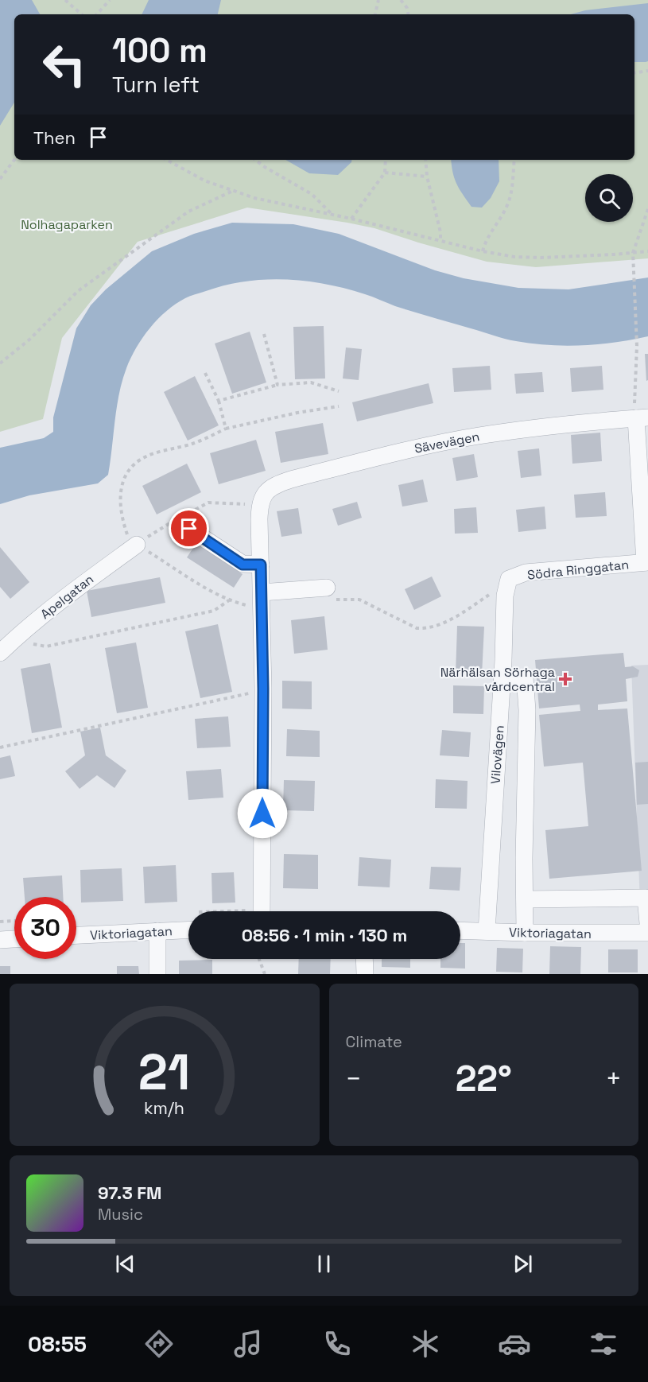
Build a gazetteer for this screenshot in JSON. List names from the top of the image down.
{
  "streets": {
    "street": [
      "Sävevägen",
      "Södra Ringgatan",
      "Apelgatan",
      "Vilovägen",
      "Viktoriagatan"
    ]
  },
  "crossings": [
    ["Södra Ringgatan", "Vilovägen"],
    ["Vilovägen", "Viktoriagatan"]
  ],
  "parks": ["Nolhagaparken"],
  "places": {
    "health": ["Närhälsan Sörhaga vårdcentral"]
  },
  "page": {
    "turn": ["100 m", "Turn left"],
    "then": "Then",
    "limit": "30",
    "trip": "08:56 · 1 min · 130 m",
    "tile": "Climate",
    "heat": ["−", "22°", "+"],
    "song": ["97.3 FM", "Music"],
    "tabs": "08:55",
    "gauge": ["21", "km/h"]
  }
}
